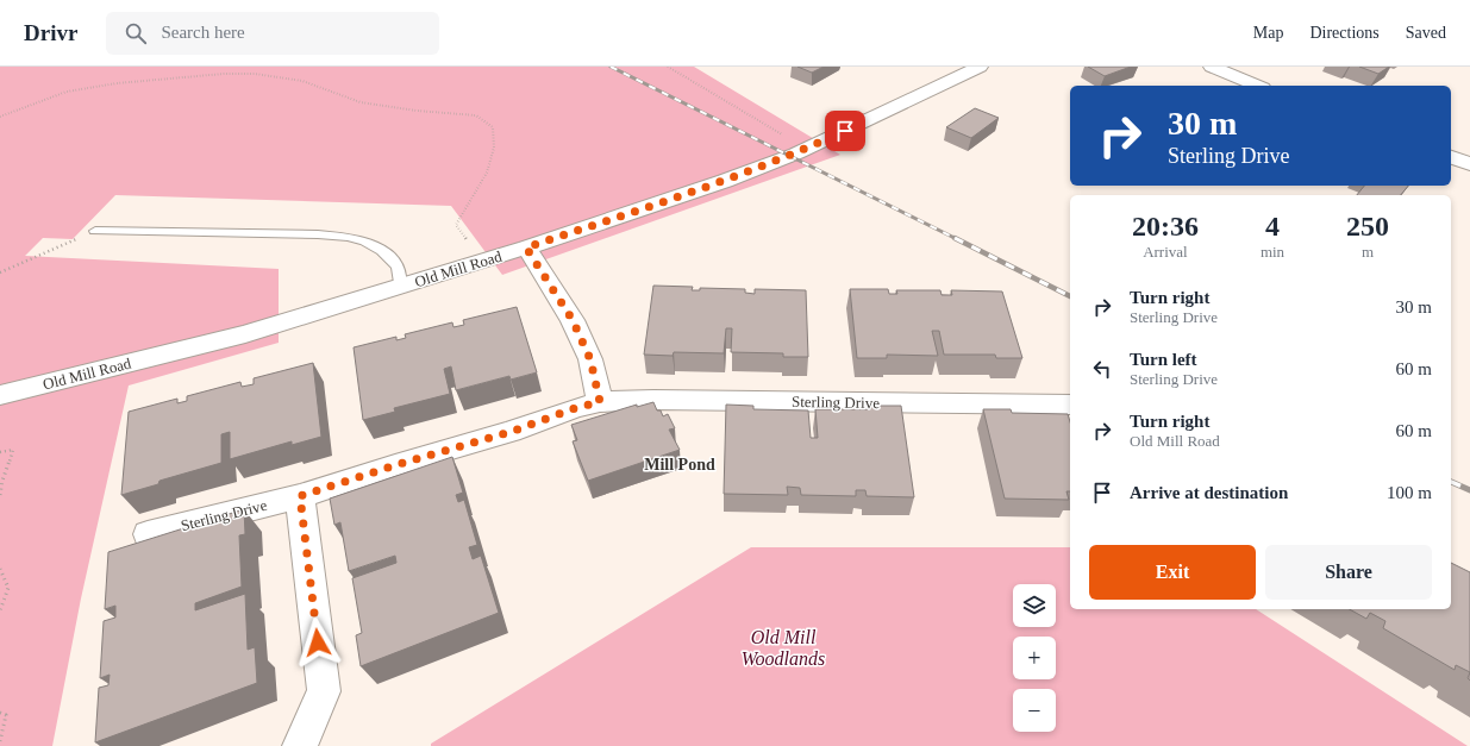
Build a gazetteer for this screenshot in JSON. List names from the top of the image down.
{
  "streets": {
    "street": ["Old Mill Road", "Sterling Drive"]
  },
  "districts": ["Mill Pond"],
  "parks": ["Old Mill Woodlands"],
  "page": {
    "header": "Drivr",
    "search": "Search here",
    "nav": ["Map", "Directions", "Saved"],
    "turn": ["30 m", "Sterling Drive"],
    "eta": [
      "20:36",
      "Arrival",
      "4",
      "min",
      "250",
      "m"
    ],
    "list": [
      {
        "name": "Turn right",
        "note": "Sterling Drive",
        "value": "30 m"
      },
      {
        "name": "Turn left",
        "note": "Sterling Drive",
        "value": "60 m"
      },
      {
        "name": "Turn right",
        "note": "Old Mill Road",
        "value": "60 m"
      },
      {
        "name": "Arrive at destination",
        "value": "100 m"
      }
    ],
    "buttons": ["Exit", "Share"],
    "map_buttons": ["+", "−"]
  }
}
